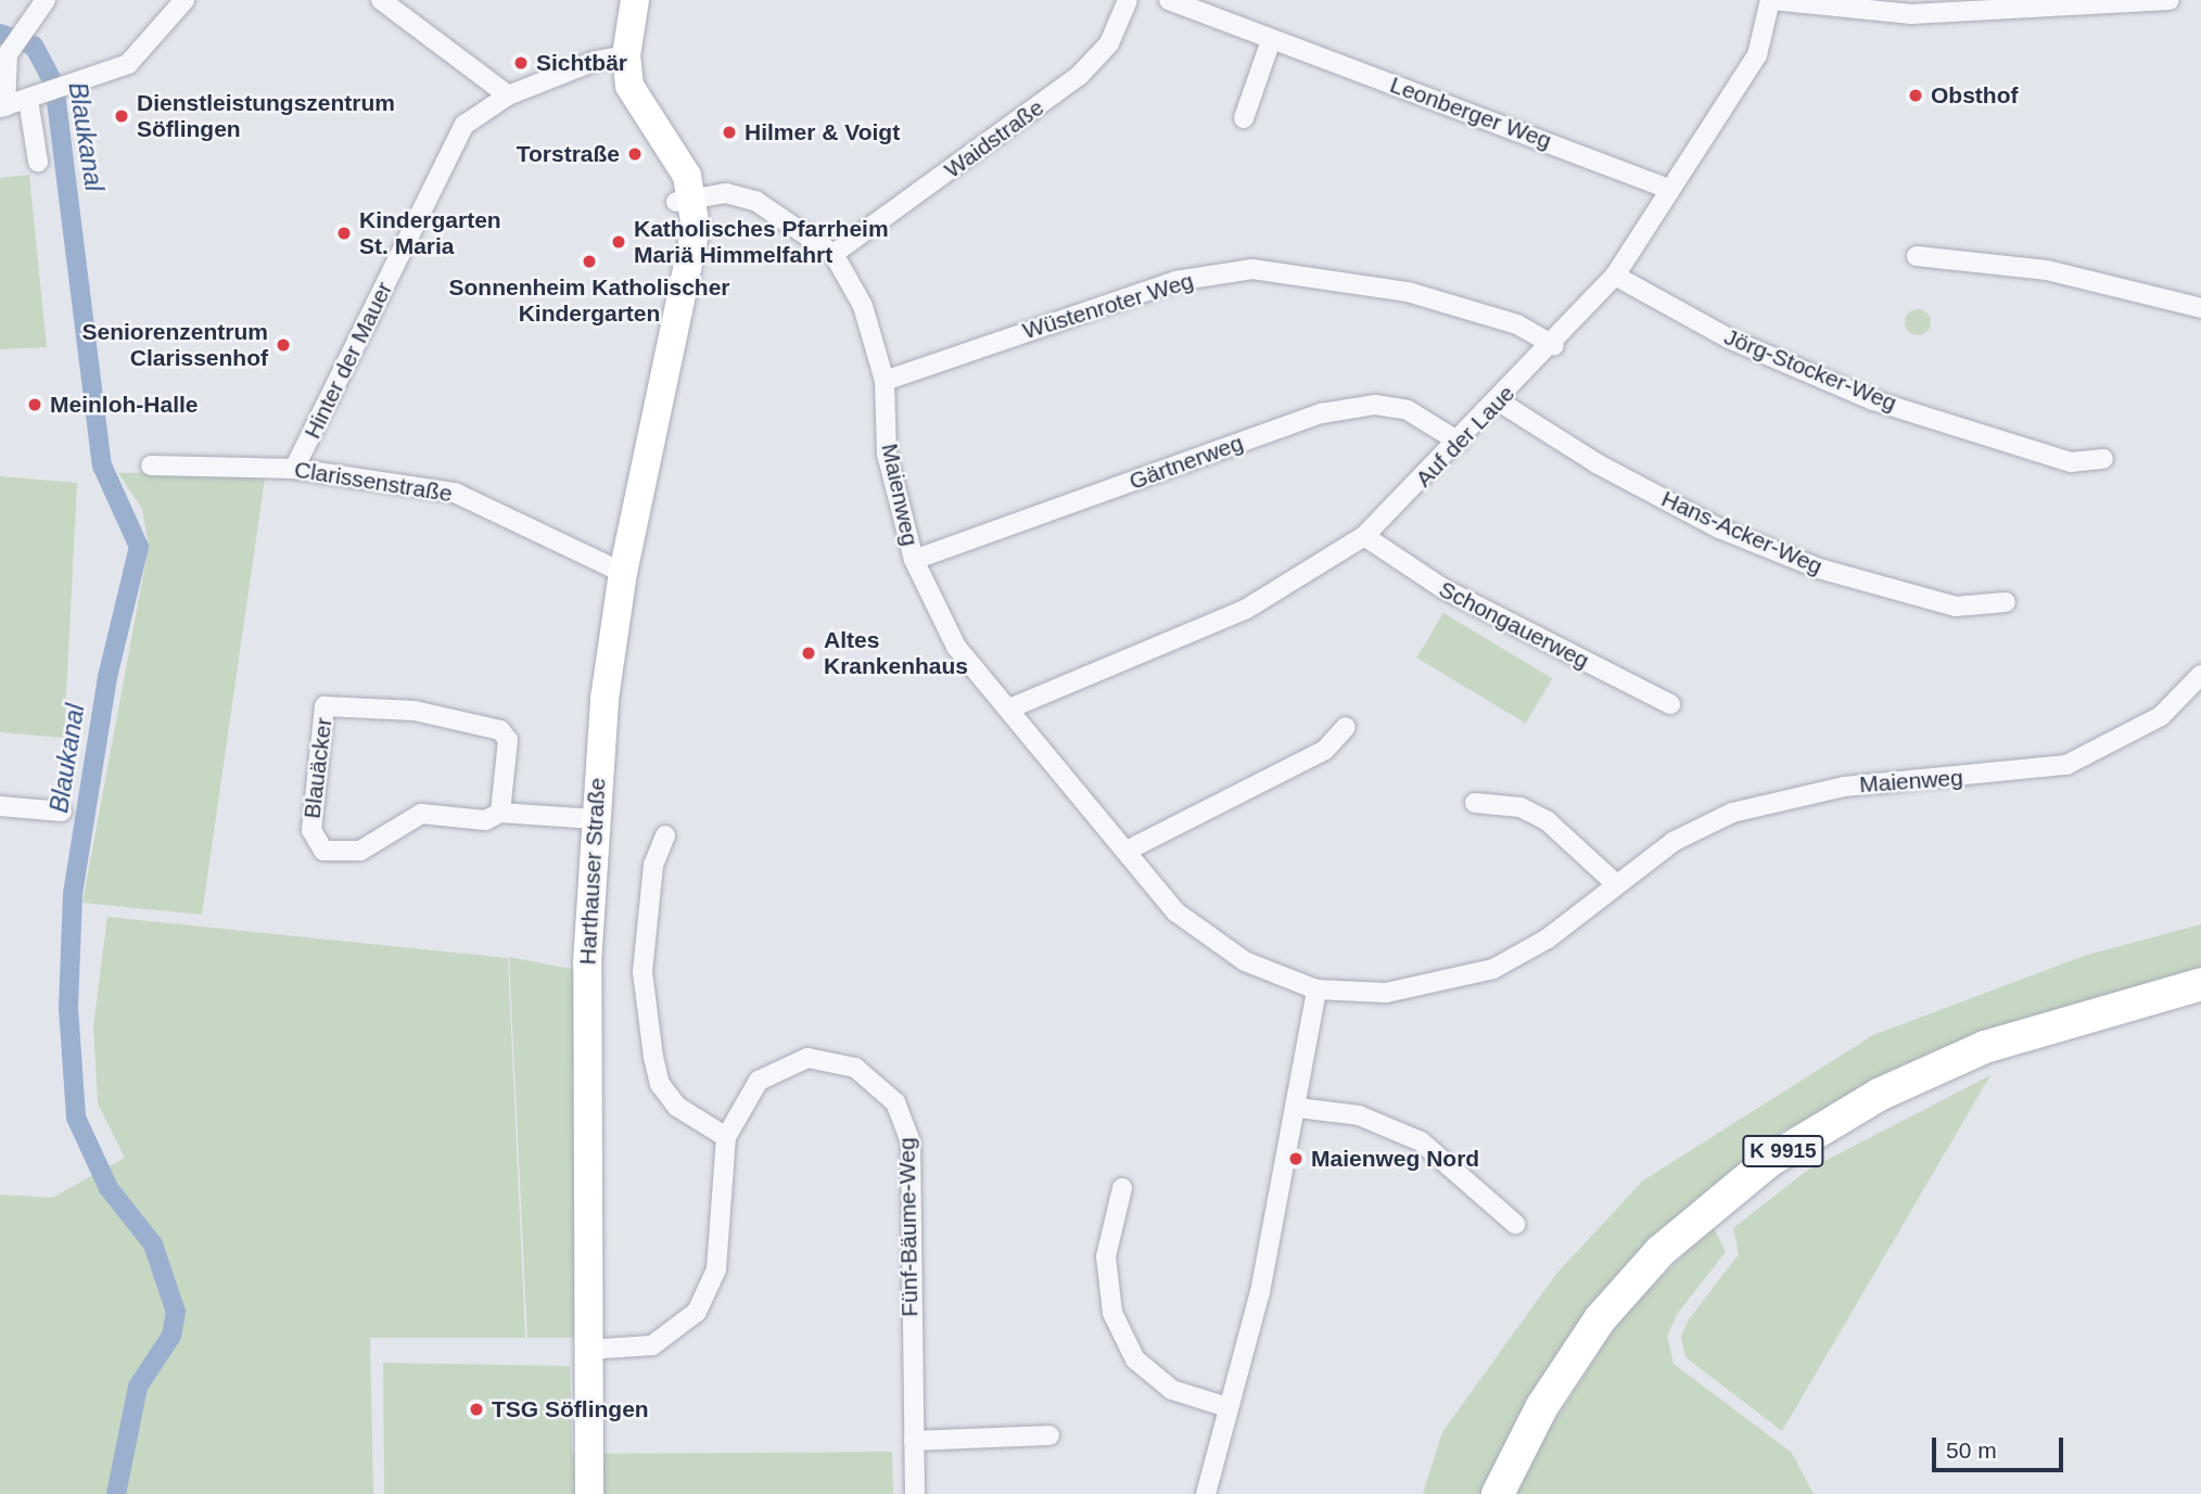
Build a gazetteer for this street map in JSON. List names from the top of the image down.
{
  "streets": {
    "main road": ["K 9915"],
    "street": [
      "Leonberger Weg",
      "Waidstraße",
      "Wüstenroter Weg",
      "Hinter der Mauer",
      "Jörg-Stocker-Weg",
      "Auf der Laue",
      "Gärtnerweg",
      "Clarissenstraße",
      "Maienweg",
      "Hans-Acker-Weg",
      "Schongauerweg",
      "Blauäcker",
      "Harthauser Straße",
      "Fünf-Bäume-Weg"
    ]
  },
  "crossings": [
    ["Leonberger Weg", "Auf der Laue"],
    ["Waidstraße", "Maienweg"],
    ["Wüstenroter Weg", "Auf der Laue"],
    ["Wüstenroter Weg", "Maienweg"],
    ["Hinter der Mauer", "Clarissenstraße"],
    ["Hinter der Mauer", "Harthauser Straße"],
    ["Jörg-Stocker-Weg", "Auf der Laue"],
    ["Auf der Laue", "Gärtnerweg"],
    ["Auf der Laue", "Maienweg"],
    ["Auf der Laue", "Hans-Acker-Weg"],
    ["Auf der Laue", "Schongauerweg"],
    ["Gärtnerweg", "Maienweg"],
    ["Clarissenstraße", "Harthauser Straße"],
    ["Maienweg", "Harthauser Straße"],
    ["Blauäcker", "Harthauser Straße"],
    ["Harthauser Straße", "Fünf-Bäume-Weg"]
  ],
  "water": ["Blaukanal"],
  "places": [
    "Sichtbär",
    "Obsthof",
    "Dienstleistungszentrum Söflingen",
    "Hilmer & Voigt",
    "Torstraße",
    "Kindergarten St. Maria",
    "Katholisches Pfarrheim Mariä Himmelfahrt",
    "Sonnenheim Katholischer Kindergarten",
    "Seniorenzentrum Clarissenhof",
    "Meinloh-Halle",
    "Altes Krankenhaus",
    "Maienweg Nord",
    "TSG Söflingen"
  ],
  "scale_bar": "50 m"
}
